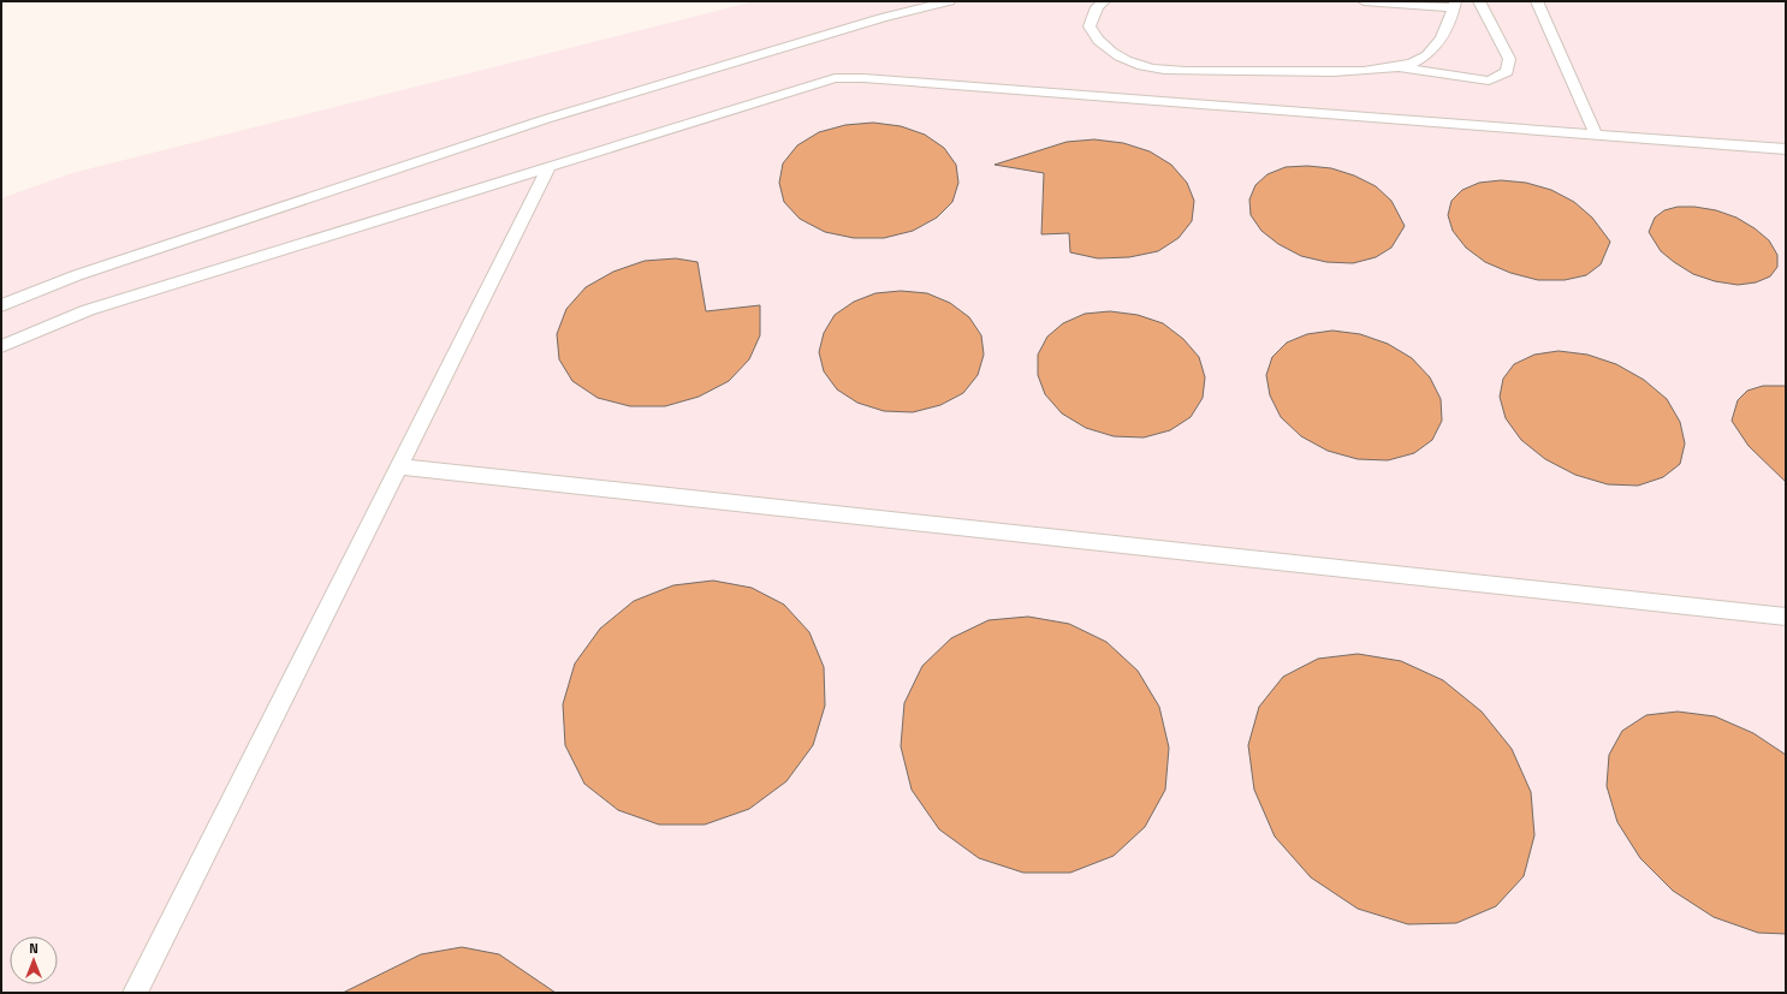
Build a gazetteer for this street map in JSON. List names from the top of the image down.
{
  "north": "top"
}
